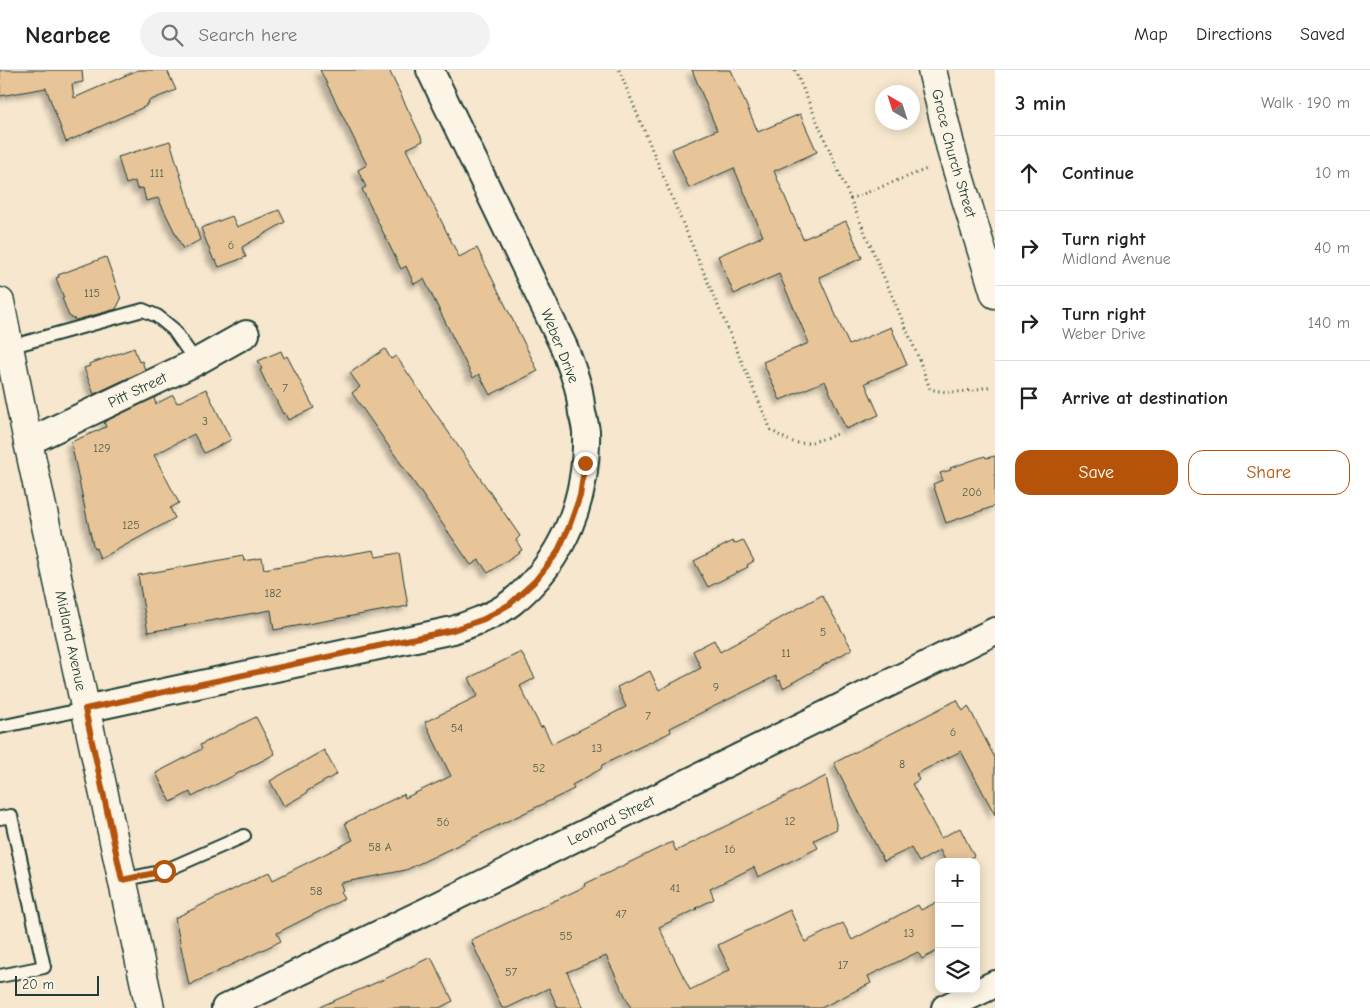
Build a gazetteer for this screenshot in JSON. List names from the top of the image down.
{
  "streets": {
    "street": [
      "Grace Church Street",
      "Weber Drive",
      "Pitt Street",
      "Midland Avenue",
      "Leonard Street"
    ]
  },
  "crossings": [
    ["Weber Drive", "Midland Avenue"],
    ["Pitt Street", "Midland Avenue"]
  ],
  "house_numbers": [
    "111",
    "6",
    "115",
    "7",
    "3",
    "129",
    "206",
    "125",
    "182",
    "5",
    "11",
    "9",
    "7",
    "54",
    "6",
    "13",
    "8",
    "52",
    "12",
    "56",
    "58 A",
    "16",
    "41",
    "58",
    "47",
    "13",
    "55",
    "17",
    "57"
  ],
  "scale_bar": "20 m",
  "north": "top left",
  "page": {
    "header": "Nearbee",
    "search": "Search here",
    "nav": ["Map", "Directions", "Saved"],
    "heading": ["3 min", "Walk · 190 m"],
    "list": [
      ["Continue", "10 m"],
      ["Turn right", "Midland Avenue", "40 m"],
      ["Turn right", "Weber Drive", "140 m"],
      "Arrive at destination"
    ],
    "buttons": ["Save", "Share"],
    "map_buttons": ["+", "−"],
    "scale": "20 m"
  }
}
